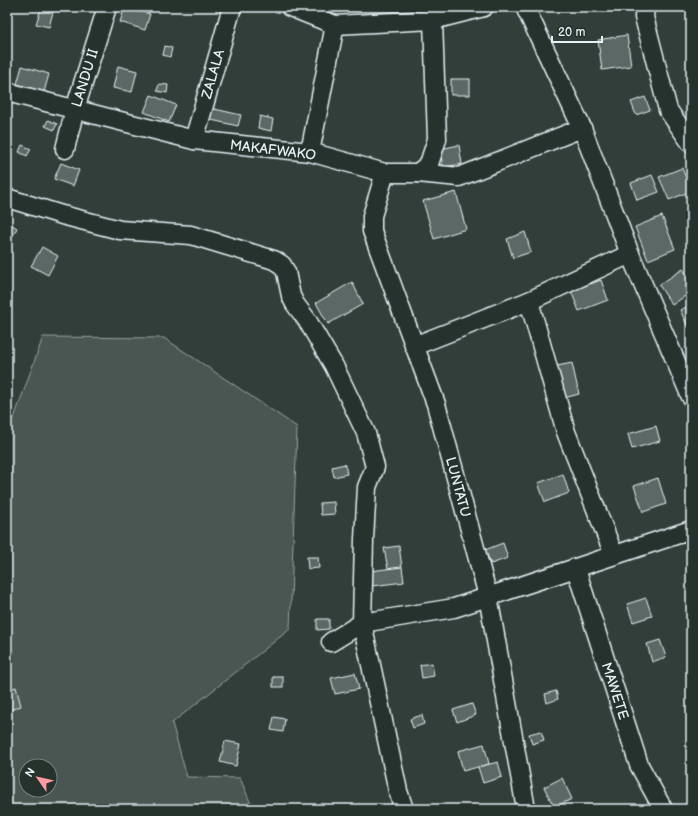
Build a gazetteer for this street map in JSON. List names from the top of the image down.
{
  "streets": {
    "street": [
      "ZALALA",
      "LANDU II",
      "MAKAFWAKO",
      "LUNTATU",
      "MAWETE"
    ]
  },
  "crossings": [
    ["ZALALA", "MAKAFWAKO"],
    ["LANDU II", "MAKAFWAKO"],
    ["MAKAFWAKO", "LUNTATU"]
  ],
  "scale_bar": "20 m",
  "north": "top left"
}
